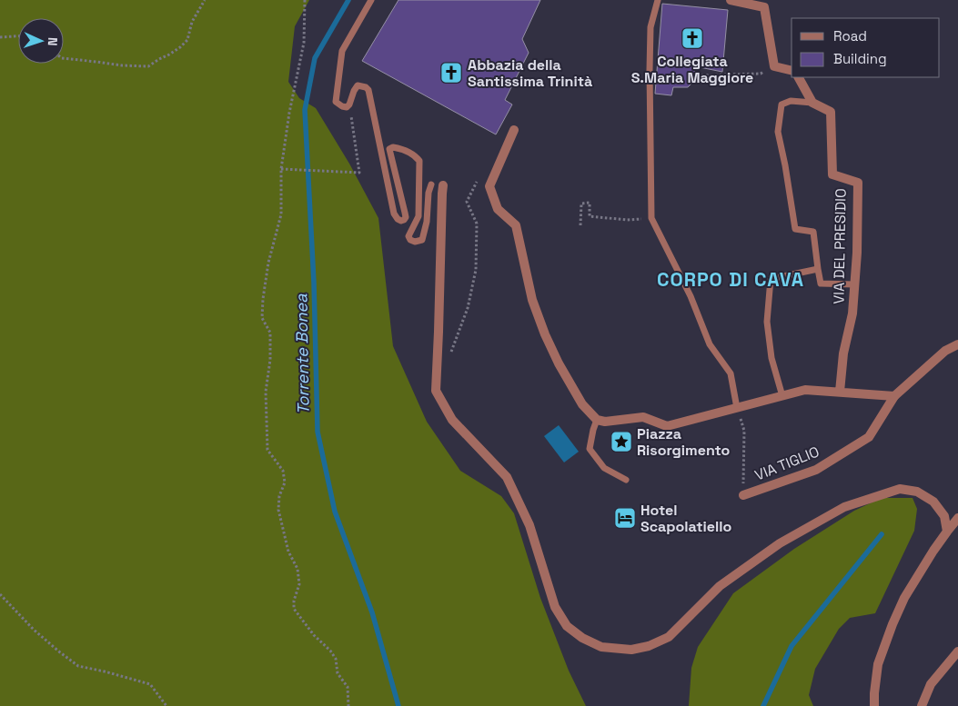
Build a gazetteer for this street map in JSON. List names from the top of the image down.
{
  "streets": {
    "street": ["VIA DEL PRESIDIO", "VIA TIGLIO"]
  },
  "districts": ["CORPO DI CAVA"],
  "water": ["Torrente Bonea"],
  "places": {
    "church": ["Collegiata S.Maria Maggiore", "Abbazia della Santissima Trinità"],
    "place": ["Piazza Risorgimento"],
    "hotel": ["Hotel Scapolatiello"]
  },
  "legend": ["Road", "Building"],
  "north": "right"
}
